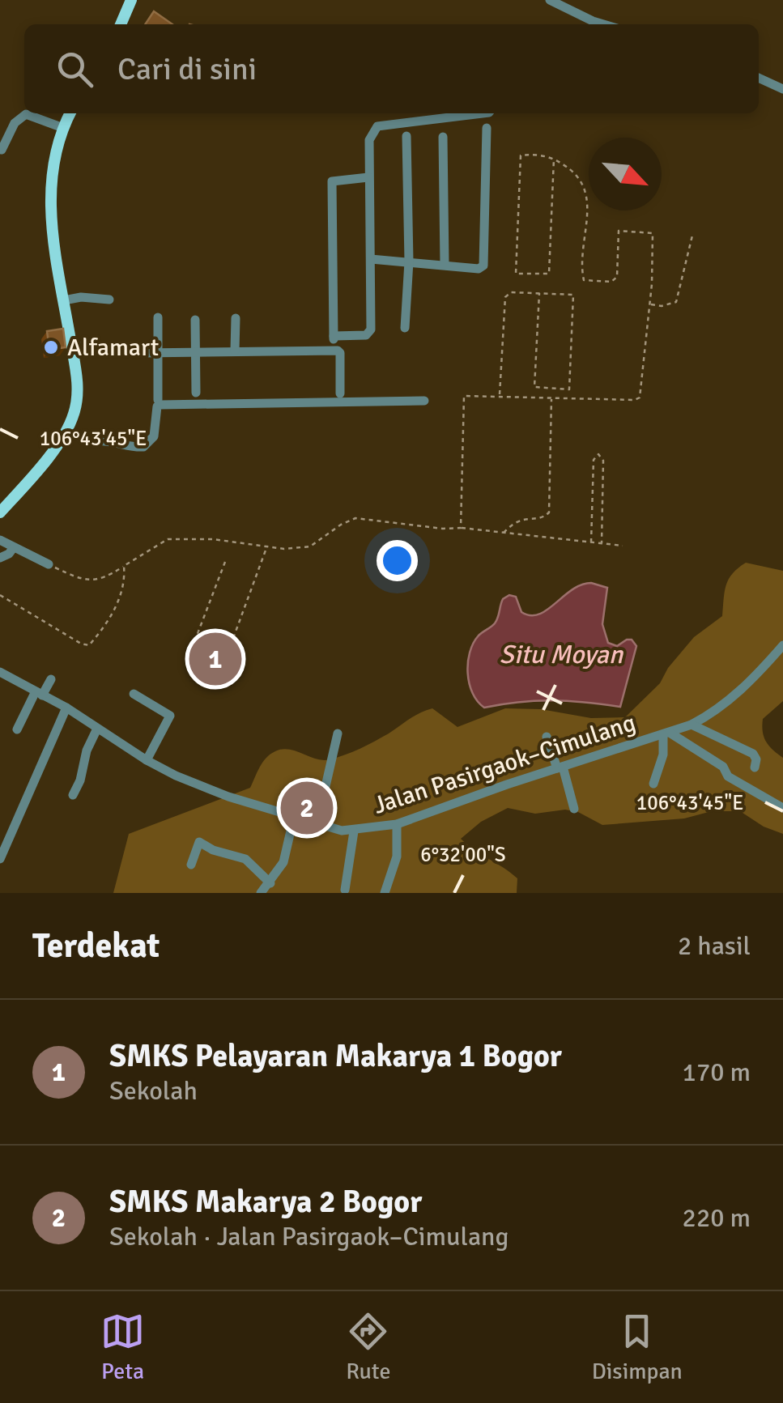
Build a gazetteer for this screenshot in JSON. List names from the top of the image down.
{
  "streets": {
    "street": ["Jalan Pasirgaok–Cimulang"]
  },
  "water": ["Situ Moyan"],
  "places": ["Alfamart"],
  "north": "bottom right",
  "page": {
    "search": "Cari di sini",
    "pins": ["1", "2"],
    "heading": ["Terdekat", "2 hasil"],
    "list": [
      {
        "mark": "1",
        "name": "SMKS Pelayaran Makarya 1 Bogor",
        "note": "Sekolah",
        "value": "170 m"
      },
      {
        "mark": "2",
        "name": "SMKS Makarya 2 Bogor",
        "note": "Sekolah · Jalan Pasirgaok–Cimulang",
        "value": "220 m"
      }
    ],
    "nav": ["Peta", "Rute", "Disimpan"]
  },
  "coordinates": ["106°43'45\"E", "6°32'00\"S"]
}
